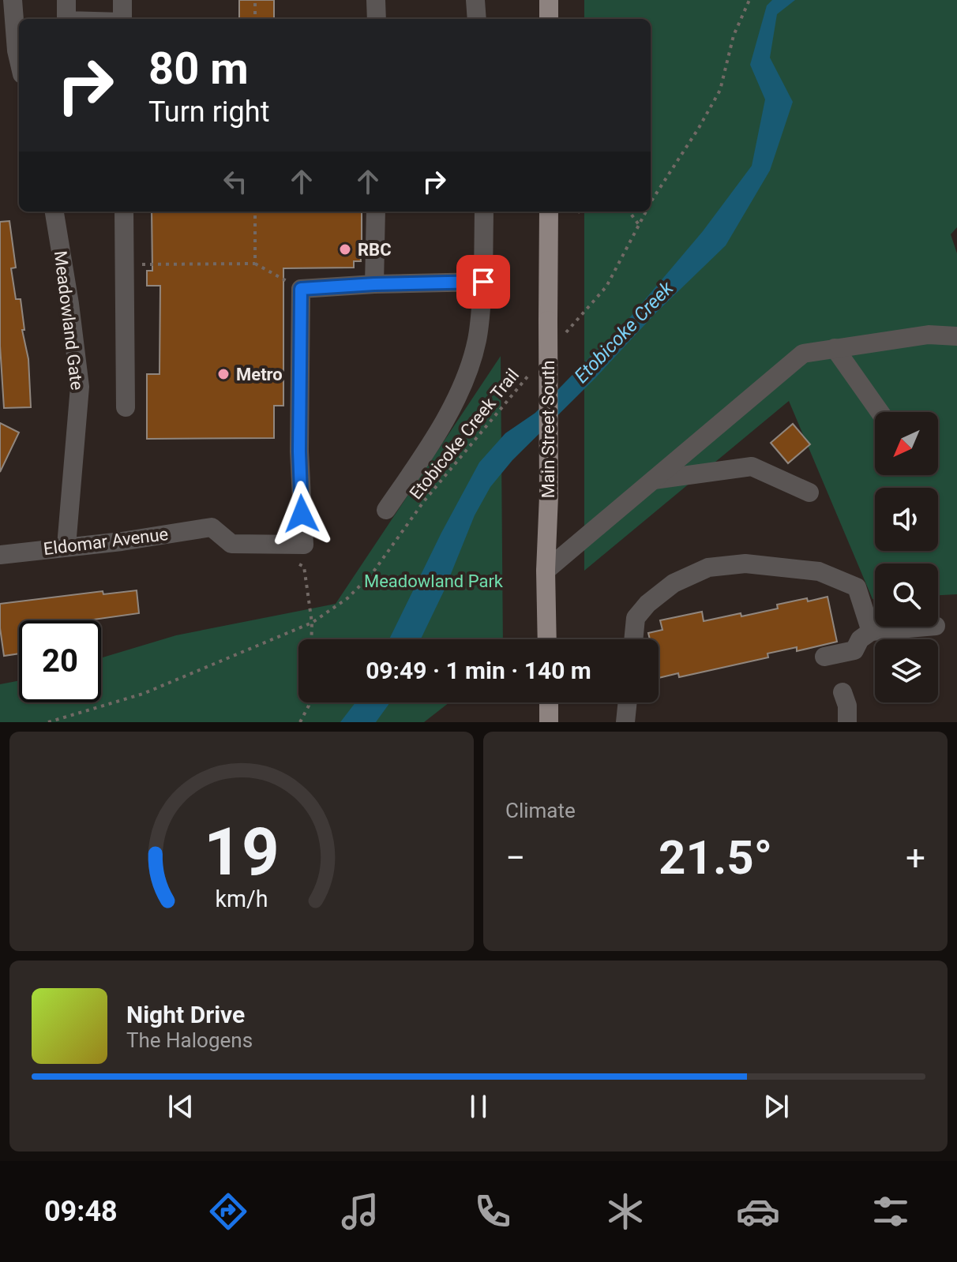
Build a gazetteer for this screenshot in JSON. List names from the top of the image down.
{
  "streets": {
    "main road": ["Main Street South"],
    "street": ["Meadowland Gate", "Eldomar Avenue"],
    "path": ["Etobicoke Creek Trail"]
  },
  "crossings": [
    ["Meadowland Gate", "Eldomar Avenue"]
  ],
  "water": ["Etobicoke Creek"],
  "parks": ["Meadowland Park"],
  "places": ["RBC", "Metro"],
  "north": "bottom left",
  "page": {
    "turn": ["80 m", "Turn right"],
    "limit": "20",
    "trip": "09:49 · 1 min · 140 m",
    "tile": "Climate",
    "heat": ["−", "21.5°", "+"],
    "song": ["Night Drive", "The Halogens"],
    "tabs": "09:48",
    "gauge": ["19", "km/h"]
  }
}
